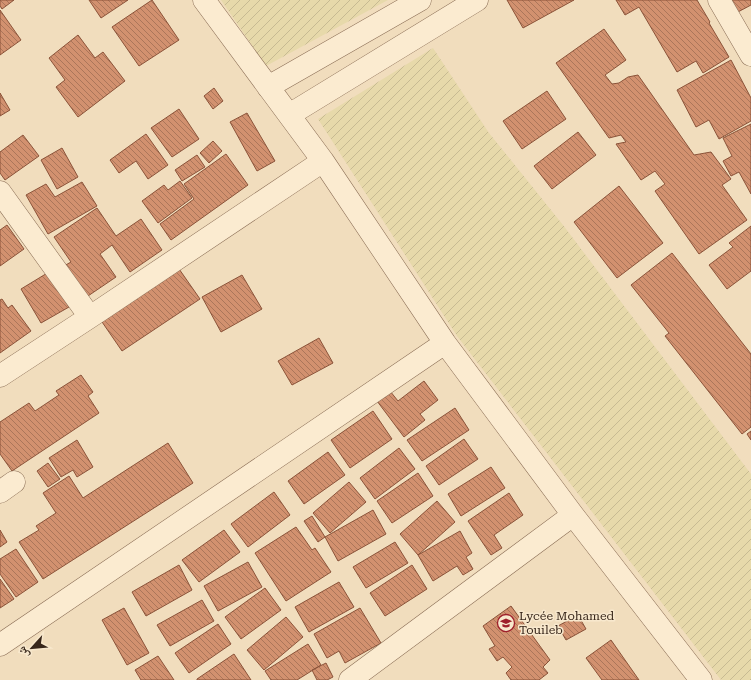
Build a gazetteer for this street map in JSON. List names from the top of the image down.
{
  "places": {
    "school or university": ["Lycée Mohamed Touileb"]
  },
  "north": "bottom left"
}
